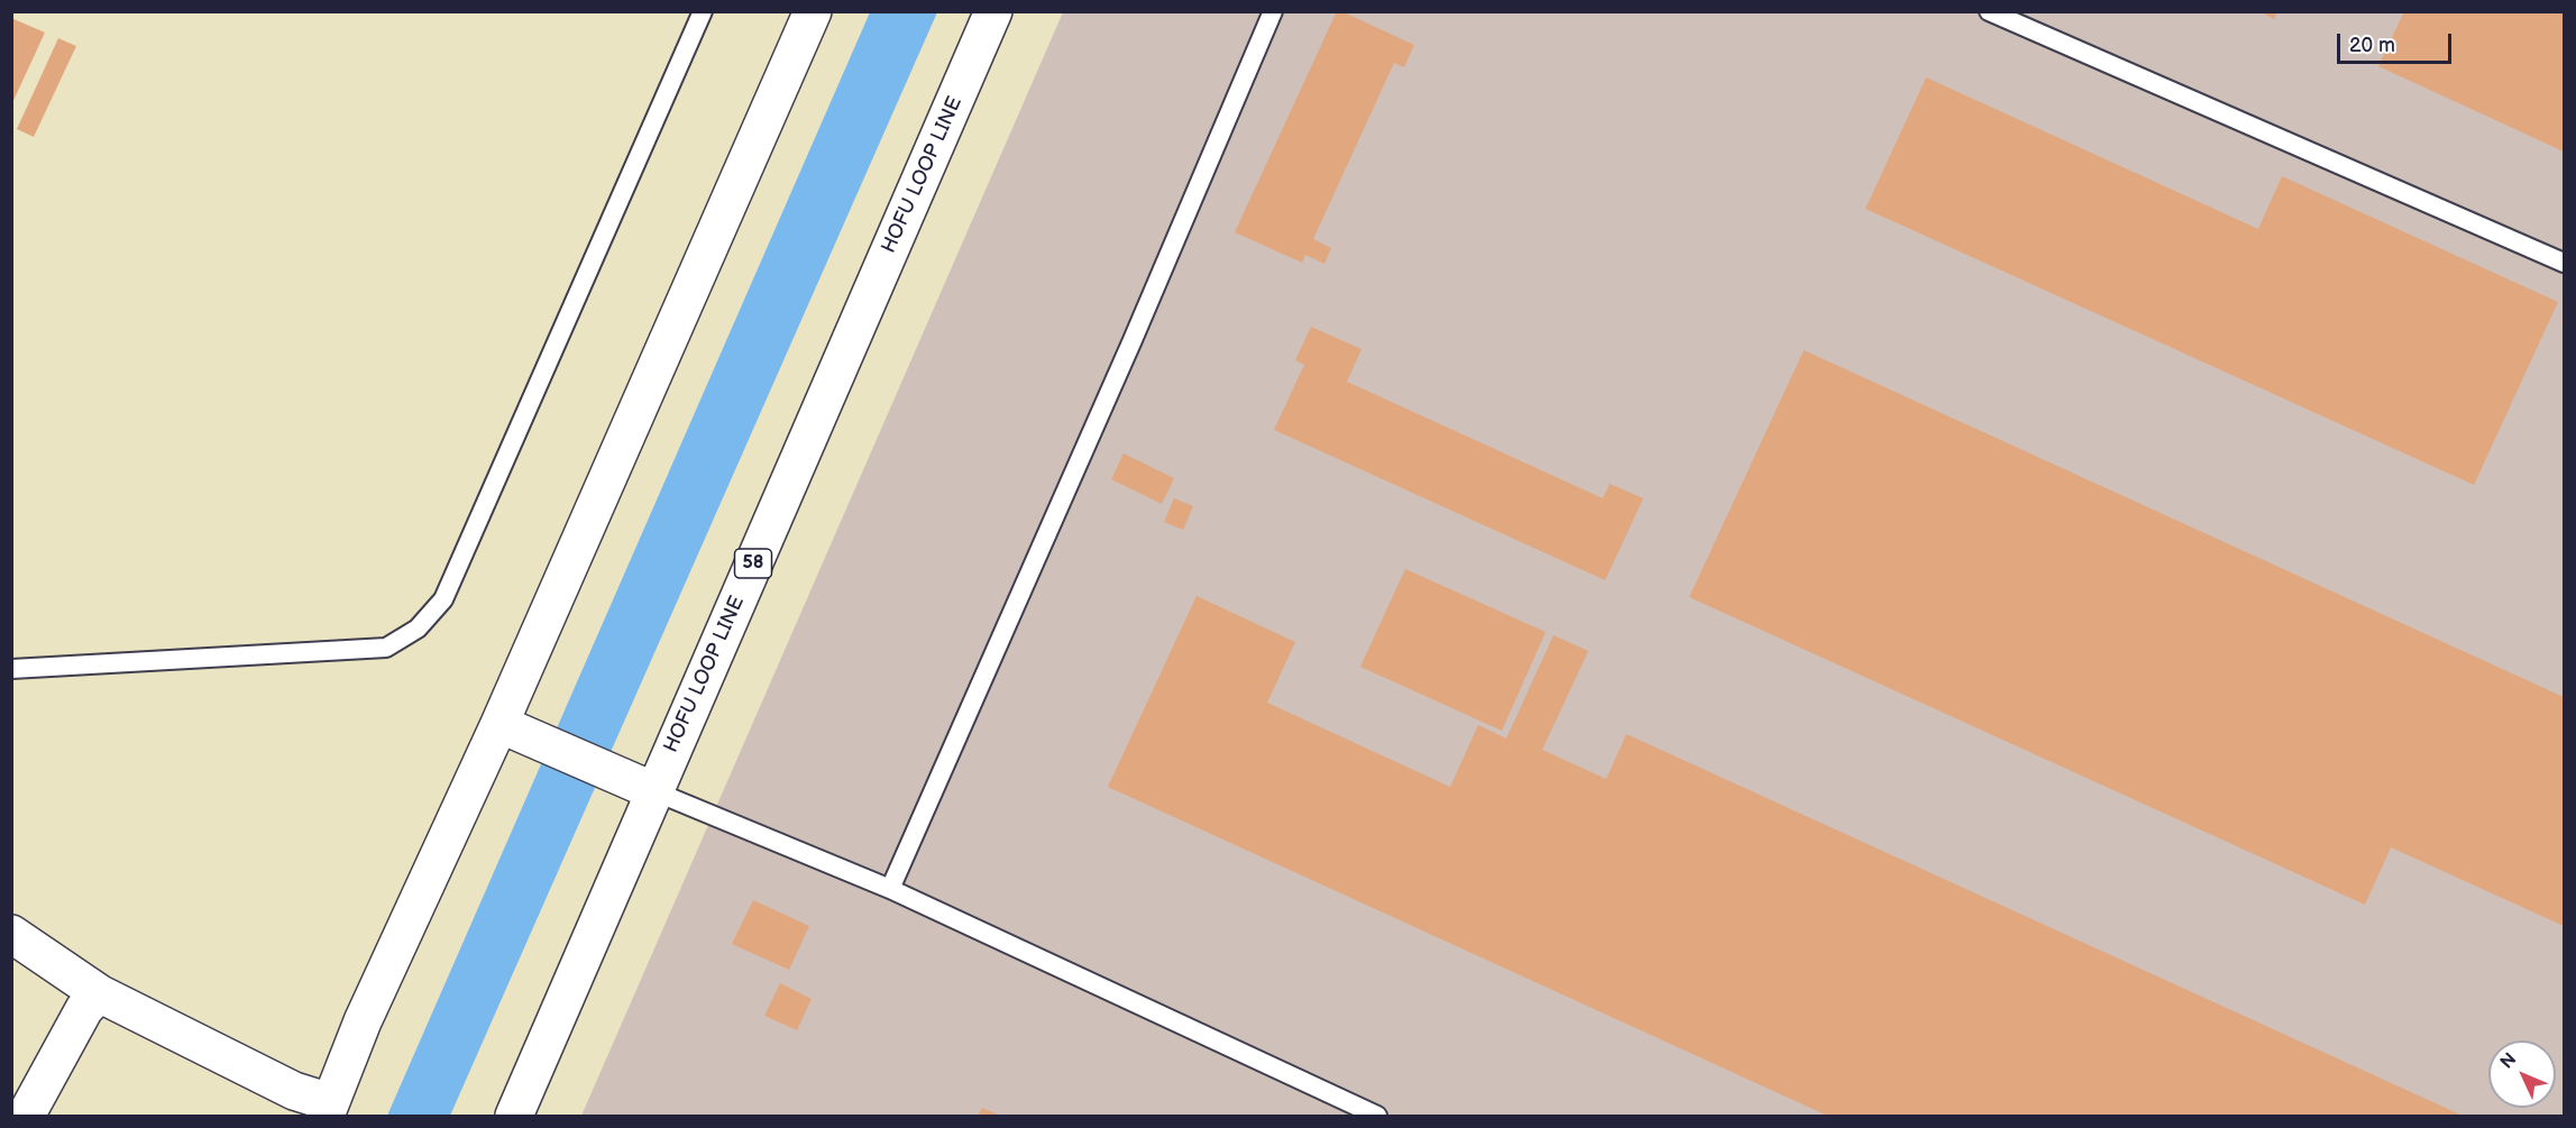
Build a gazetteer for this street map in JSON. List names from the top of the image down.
{
  "streets": {
    "street": ["HOFU LOOP LINE", "58"]
  },
  "scale_bar": "20 m",
  "north": "top left"
}
